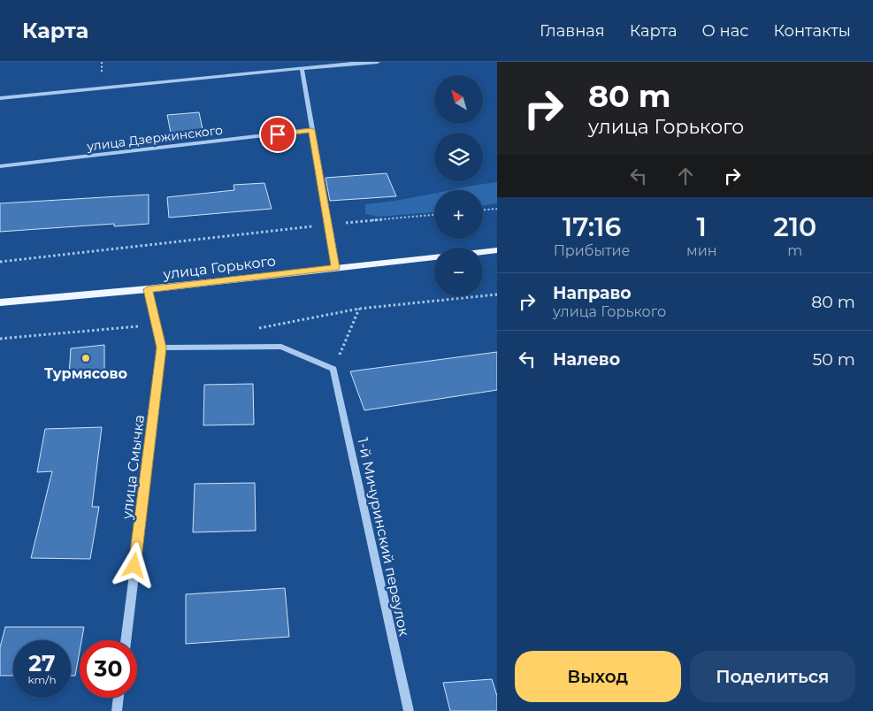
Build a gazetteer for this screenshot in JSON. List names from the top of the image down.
{
  "streets": {
    "main road": ["улица Горького"],
    "street": ["улица Дзержинского", "улица Смычка", "1-й Мичуринский переулок"]
  },
  "crossings": [
    ["улица Горького", "улица Смычка"]
  ],
  "places": ["Турмясово"],
  "north": "top left",
  "page": {
    "header": "Карта",
    "nav": [
      "Главная",
      "Карта",
      "О нас",
      "Контакты"
    ],
    "turn": ["80 m", "улица Горького"],
    "map_buttons": ["+", "−"],
    "eta": [
      "17:16",
      "Прибытие",
      "1",
      "мин",
      "210",
      "m"
    ],
    "list": [
      {
        "name": "Направо",
        "note": "улица Горького",
        "value": "80 m"
      },
      {
        "name": "Налево",
        "value": "50 m"
      }
    ],
    "speed": "27 km/h",
    "limit": "30",
    "buttons": ["Выход", "Поделиться"]
  }
}
